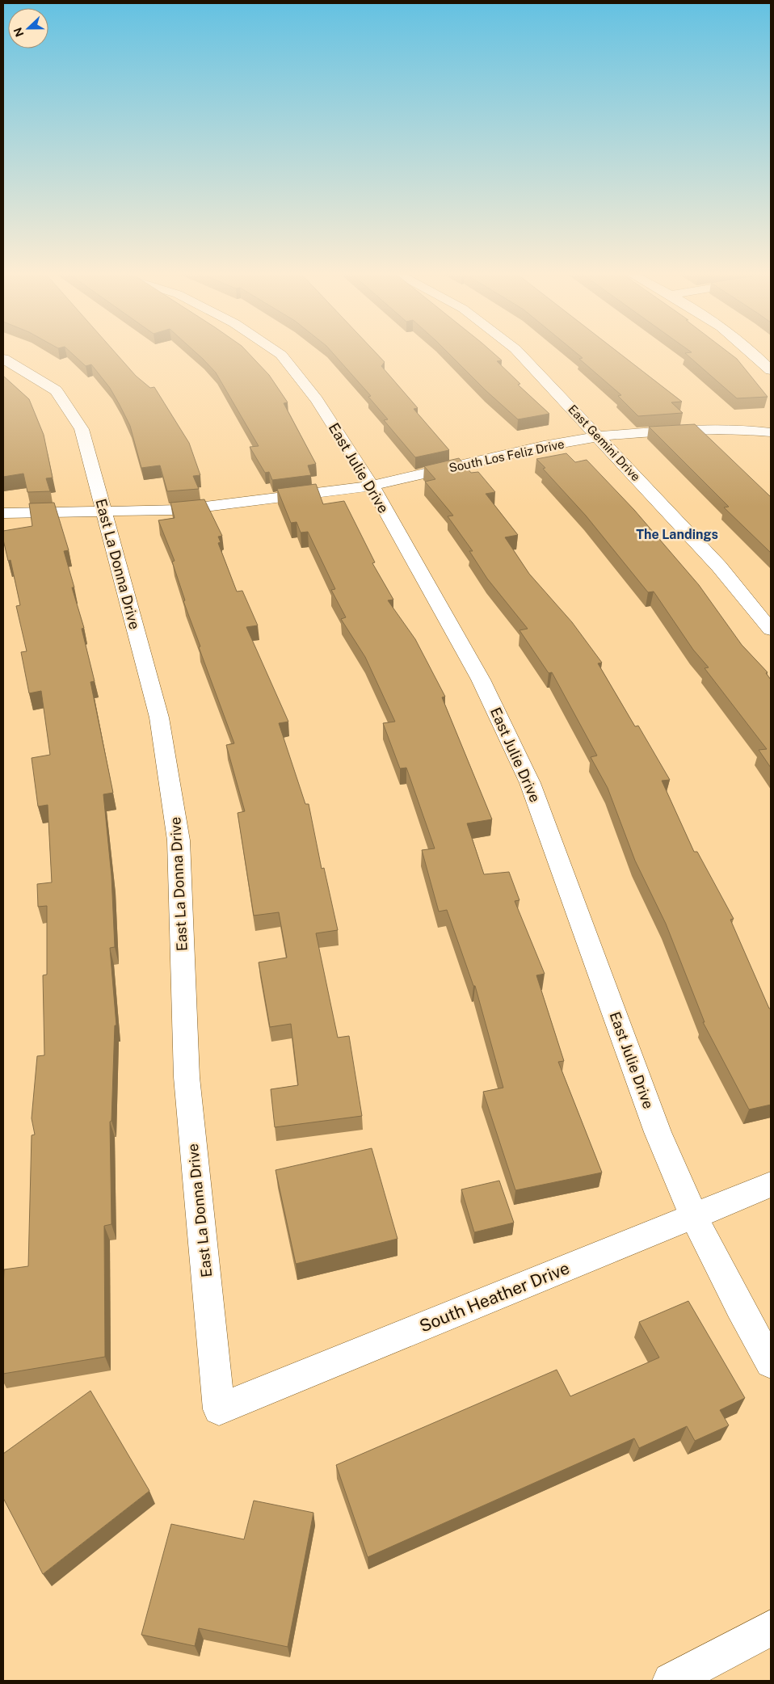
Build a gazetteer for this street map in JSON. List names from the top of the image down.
{
  "streets": {
    "street": [
      "East Gemini Drive",
      "South Los Feliz Drive",
      "East Julie Drive",
      "East La Donna Drive",
      "South Heather Drive"
    ]
  },
  "crossings": [
    ["East Gemini Drive", "South Los Feliz Drive"],
    ["South Los Feliz Drive", "East Julie Drive"],
    ["South Los Feliz Drive", "East La Donna Drive"],
    ["East Julie Drive", "South Heather Drive"],
    ["East La Donna Drive", "South Heather Drive"]
  ],
  "districts": ["The Landings"],
  "north": "left"
}
